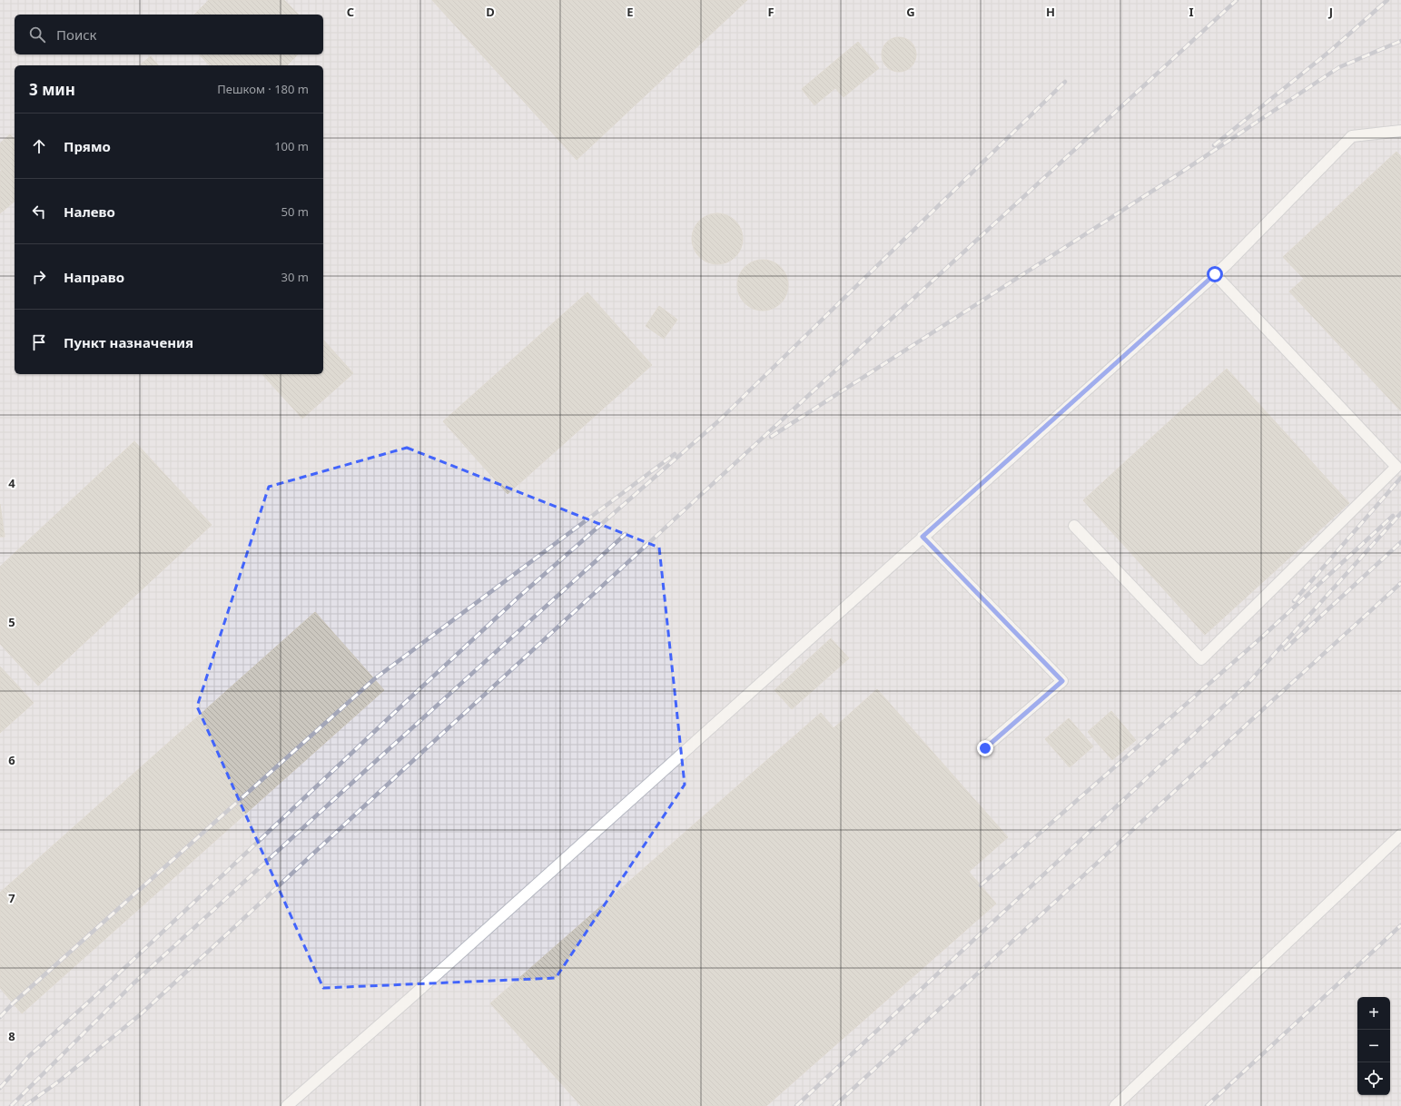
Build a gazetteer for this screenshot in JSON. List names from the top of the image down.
{
  "page": {
    "search": "Поиск",
    "heading": ["3 мин", "Пешком · 180 m"],
    "list": [
      ["Прямо", "100 m"],
      ["Налево", "50 m"],
      ["Направо", "30 m"],
      "Пункт назначения"
    ],
    "map_buttons": ["+", "−"]
  },
  "grid": {
    "columns": [
      "C",
      "D",
      "E",
      "F",
      "G",
      "H",
      "I",
      "J"
    ],
    "rows": [
      "4",
      "5",
      "6",
      "7",
      "8"
    ]
  }
}
